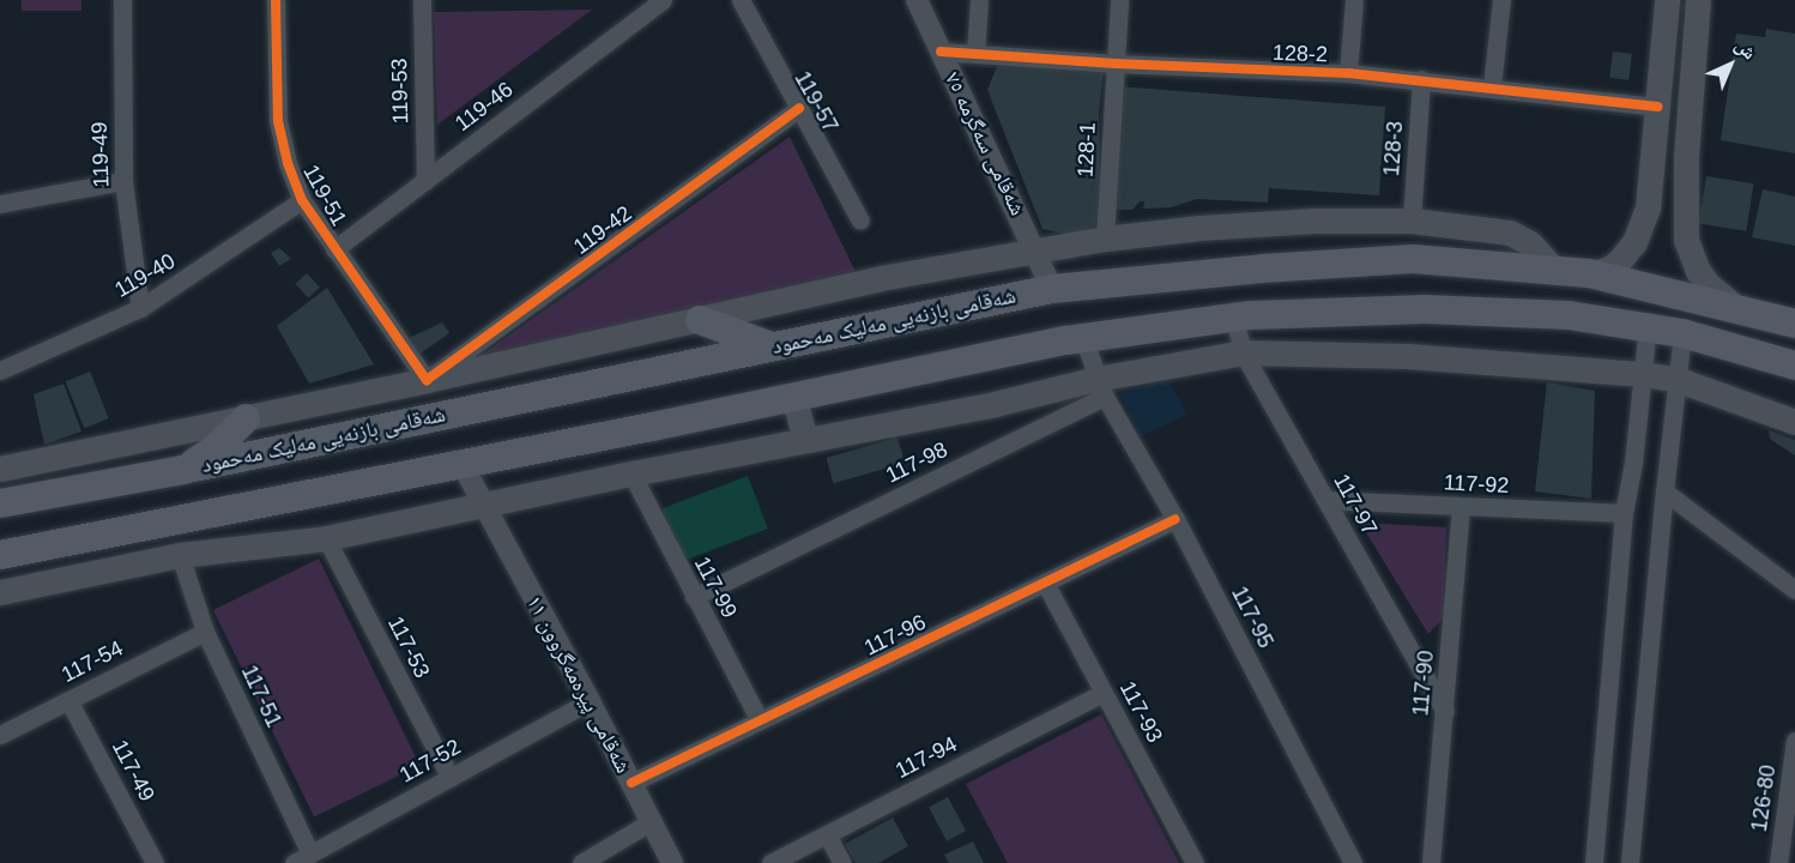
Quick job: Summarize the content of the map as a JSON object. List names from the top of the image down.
{
  "streets": {
    "highway": ["شەقامی بازنەیی مەلیک مەحمود"],
    "street": [
      "128-2",
      "119-53",
      "119-57",
      "119-46",
      "شەقامی سەگرمە ٧٥",
      "128-3",
      "128-1",
      "119-49",
      "119-51",
      "119-42",
      "119-40",
      "117-98",
      "117-92",
      "117-97",
      "117-99",
      "117-95",
      "117-96",
      "117-53",
      "117-54",
      "117-90",
      "شەقامی پیرەمەگروون ١١",
      "117-51",
      "117-93",
      "117-94",
      "117-52",
      "117-49",
      "126-80"
    ]
  },
  "crossings": [
    ["128-2", "شەقامی سەگرمە ٧٥"],
    ["128-2", "128-3"],
    ["128-2", "128-1"],
    ["119-53", "119-46"],
    ["119-57", "119-42"],
    ["119-46", "119-51"],
    ["شەقامی سەگرمە ٧٥", "شەقامی بازنەیی مەلیک مەحمود"],
    ["119-49", "119-40"],
    ["119-51", "119-42"],
    ["119-51", "119-40"],
    ["117-98", "117-99"],
    ["117-98", "117-95"],
    ["117-92", "117-97"],
    ["117-92", "117-90"],
    ["117-97", "117-90"],
    ["117-99", "117-96"],
    ["117-95", "117-96"],
    ["117-96", "شەقامی پیرەمەگروون ١١"],
    ["117-96", "117-93"],
    ["117-53", "117-52"],
    ["117-54", "117-51"],
    ["117-54", "117-49"],
    ["شەقامی پیرەمەگروون ١١", "117-52"],
    ["117-51", "117-52"],
    ["117-93", "117-94"]
  ],
  "north": "top right"
}
